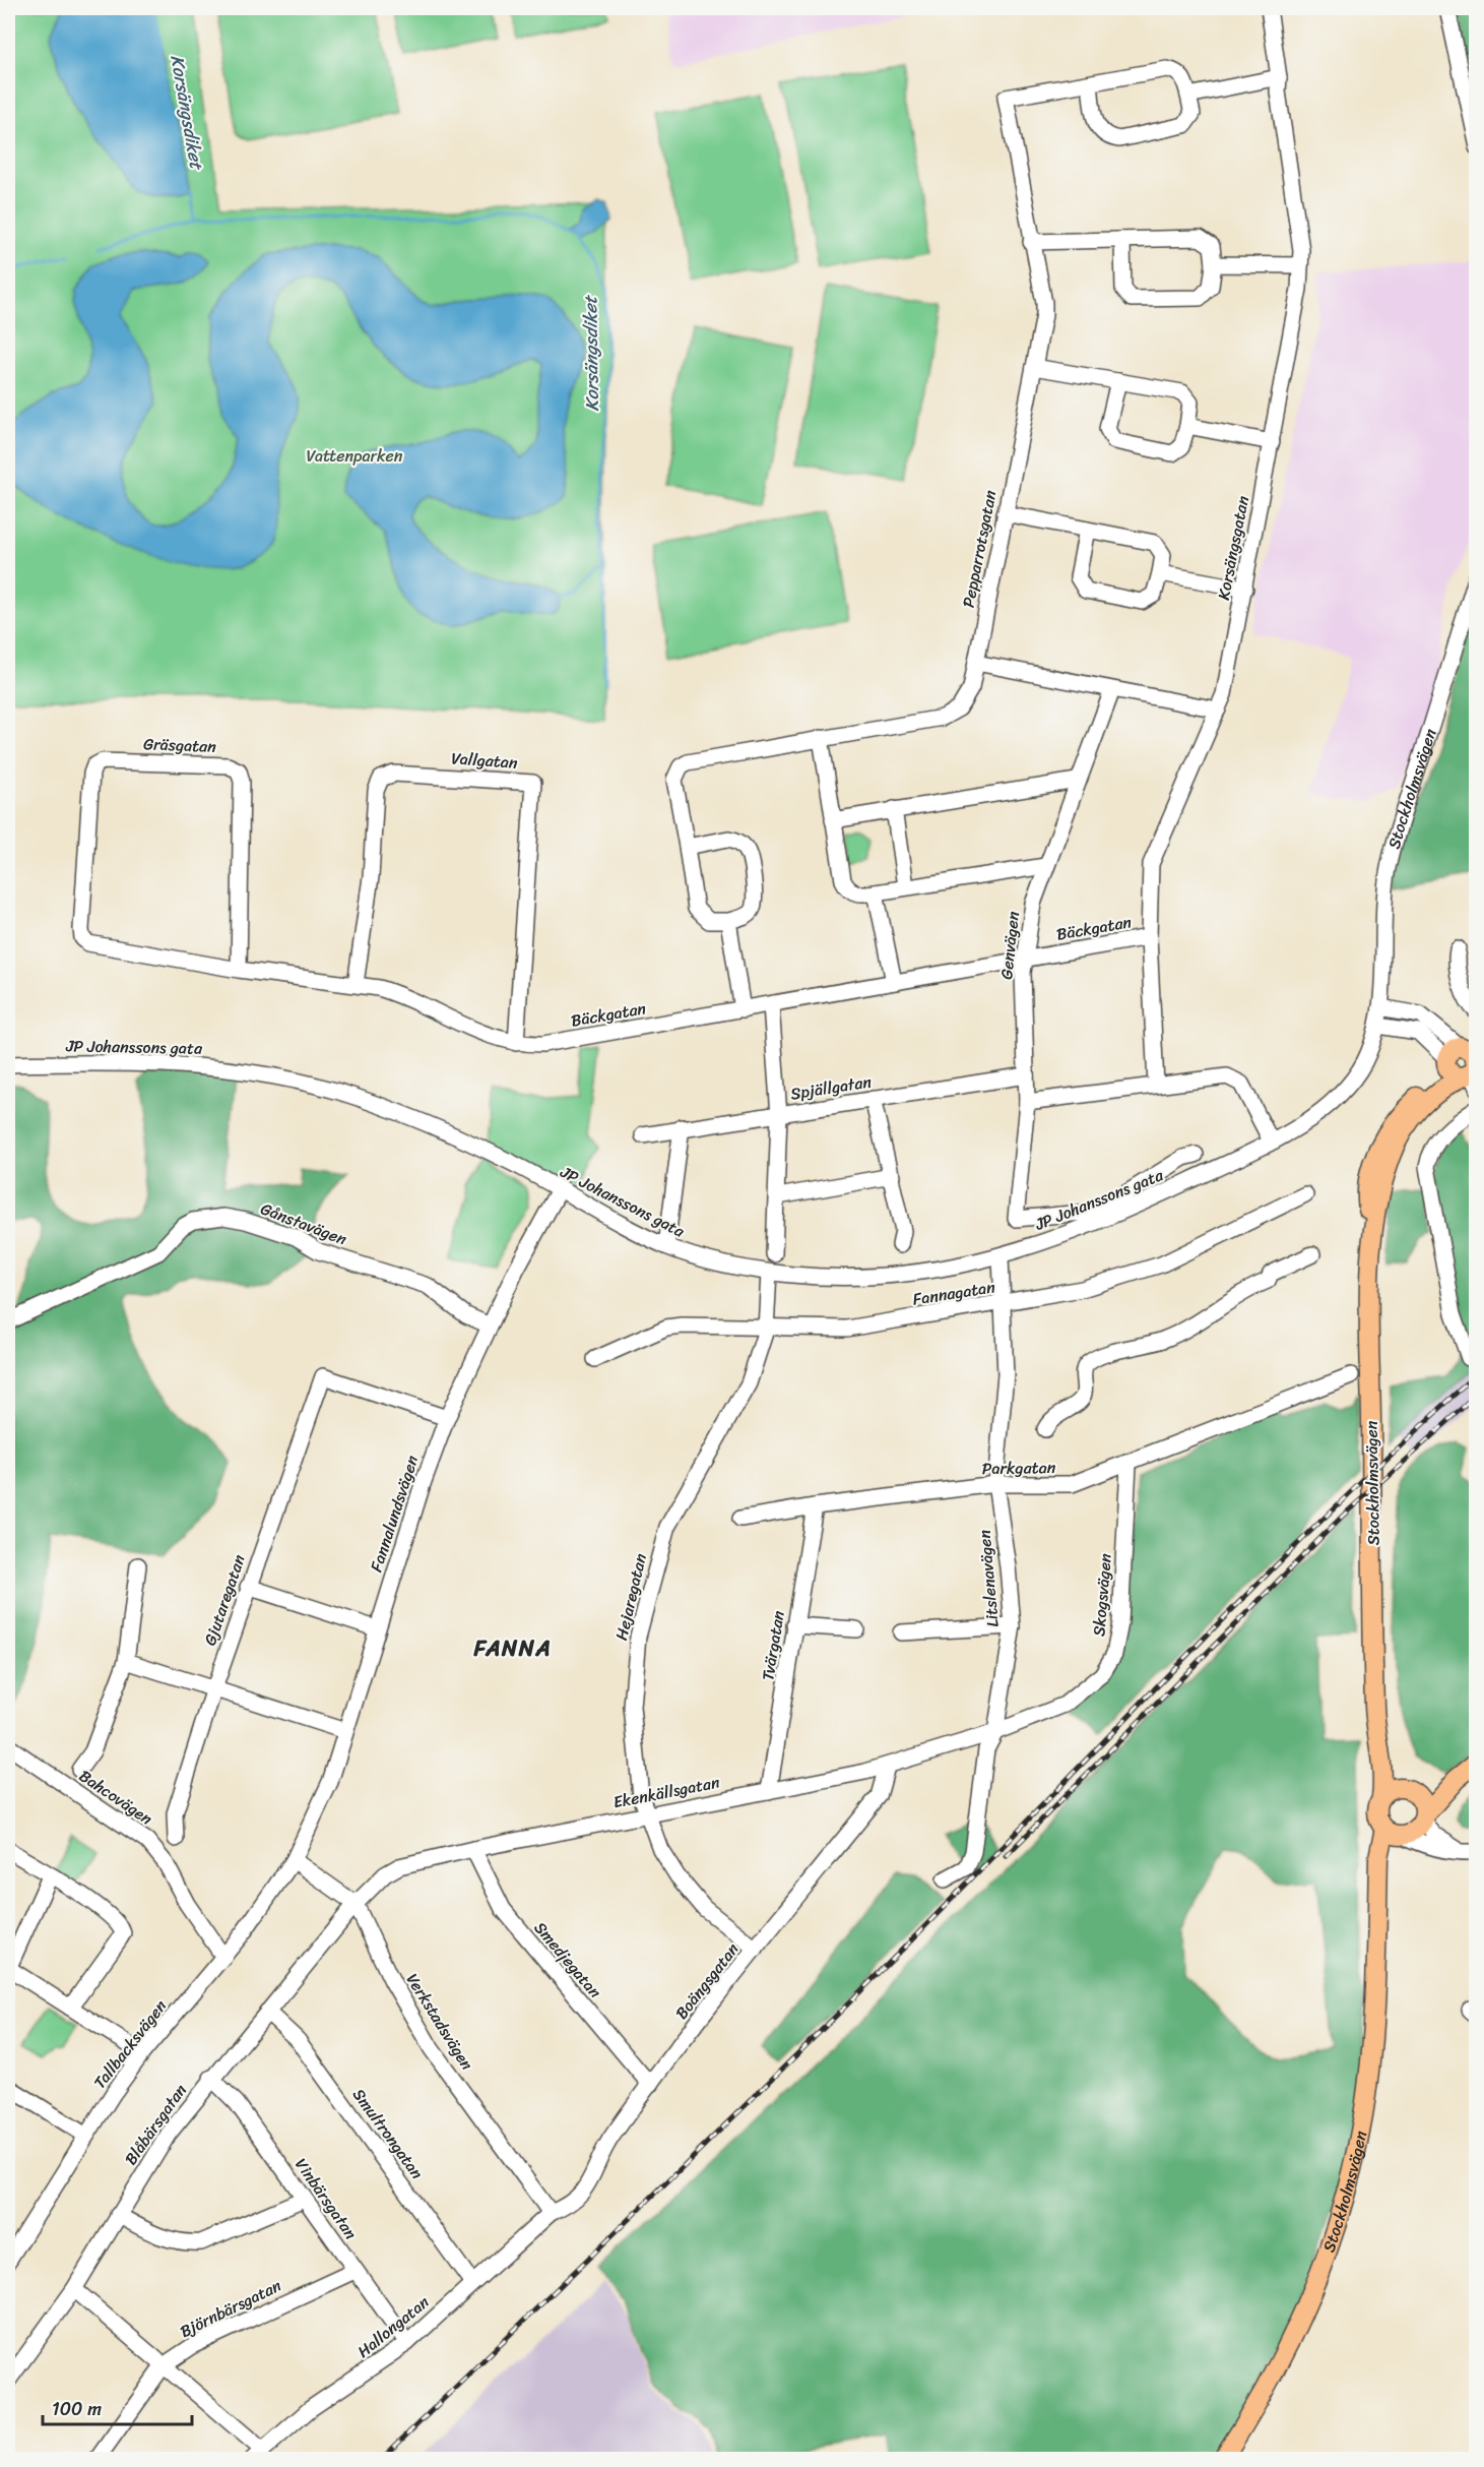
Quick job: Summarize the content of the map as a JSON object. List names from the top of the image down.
{
  "streets": {
    "main road": ["Stockholmsvägen"],
    "street": [
      "Korsängsgatan",
      "Pepparrotsgatan",
      "Gräsgatan",
      "Vallgatan",
      "Bäckgatan",
      "Genvägen",
      "JP Johanssons gata",
      "Spjällgatan",
      "Gånstavägen",
      "Fannagatan",
      "Parkgatan",
      "Fannalundsvägen",
      "Litslenavägen",
      "Skogsvägen",
      "Hejaregatan",
      "Gjutaregatan",
      "Tvärgatan",
      "Ekenkällsgatan",
      "Bahcovägen",
      "Smedjegatan",
      "Boängsgatan",
      "Verkstadsvägen",
      "Tallbacksvägen",
      "Blåbärsgatan",
      "Smultrongatan",
      "Vinbärsgatan",
      "Björnbärsgatan",
      "Hallongatan"
    ]
  },
  "crossings": [
    ["Korsängsgatan", "Bäckgatan"],
    ["Gräsgatan", "Bäckgatan"],
    ["Vallgatan", "Bäckgatan"],
    ["Stockholmsvägen", "JP Johanssons gata"],
    ["Bäckgatan", "Genvägen"],
    ["Genvägen", "Spjällgatan"],
    ["JP Johanssons gata", "Fannalundsvägen"],
    ["JP Johanssons gata", "Litslenavägen"],
    ["JP Johanssons gata", "Hejaregatan"],
    ["Gånstavägen", "Fannalundsvägen"],
    ["Fannagatan", "Litslenavägen"],
    ["Fannagatan", "Hejaregatan"],
    ["Parkgatan", "Litslenavägen"],
    ["Parkgatan", "Skogsvägen"],
    ["Parkgatan", "Tvärgatan"],
    ["Fannalundsvägen", "Gjutaregatan"],
    ["Fannalundsvägen", "Verkstadsvägen"],
    ["Fannalundsvägen", "Tallbacksvägen"],
    ["Litslenavägen", "Skogsvägen"],
    ["Litslenavägen", "Ekenkällsgatan"],
    ["Skogsvägen", "Ekenkällsgatan"],
    ["Hejaregatan", "Ekenkällsgatan"],
    ["Hejaregatan", "Boängsgatan"],
    ["Tvärgatan", "Ekenkällsgatan"],
    ["Ekenkällsgatan", "Smedjegatan"],
    ["Ekenkällsgatan", "Boängsgatan"],
    ["Ekenkällsgatan", "Verkstadsvägen"],
    ["Ekenkällsgatan", "Blåbärsgatan"],
    ["Bahcovägen", "Tallbacksvägen"],
    ["Smedjegatan", "Boängsgatan"],
    ["Boängsgatan", "Verkstadsvägen"],
    ["Boängsgatan", "Hallongatan"],
    ["Verkstadsvägen", "Tallbacksvägen"],
    ["Verkstadsvägen", "Blåbärsgatan"],
    ["Verkstadsvägen", "Hallongatan"],
    ["Blåbärsgatan", "Smultrongatan"],
    ["Blåbärsgatan", "Vinbärsgatan"],
    ["Smultrongatan", "Hallongatan"],
    ["Vinbärsgatan", "Björnbärsgatan"],
    ["Vinbärsgatan", "Hallongatan"]
  ],
  "districts": ["FANNA"],
  "water": ["Korsängsdiket"],
  "parks": ["Vattenparken"],
  "scale_bar": "100 m"
}
